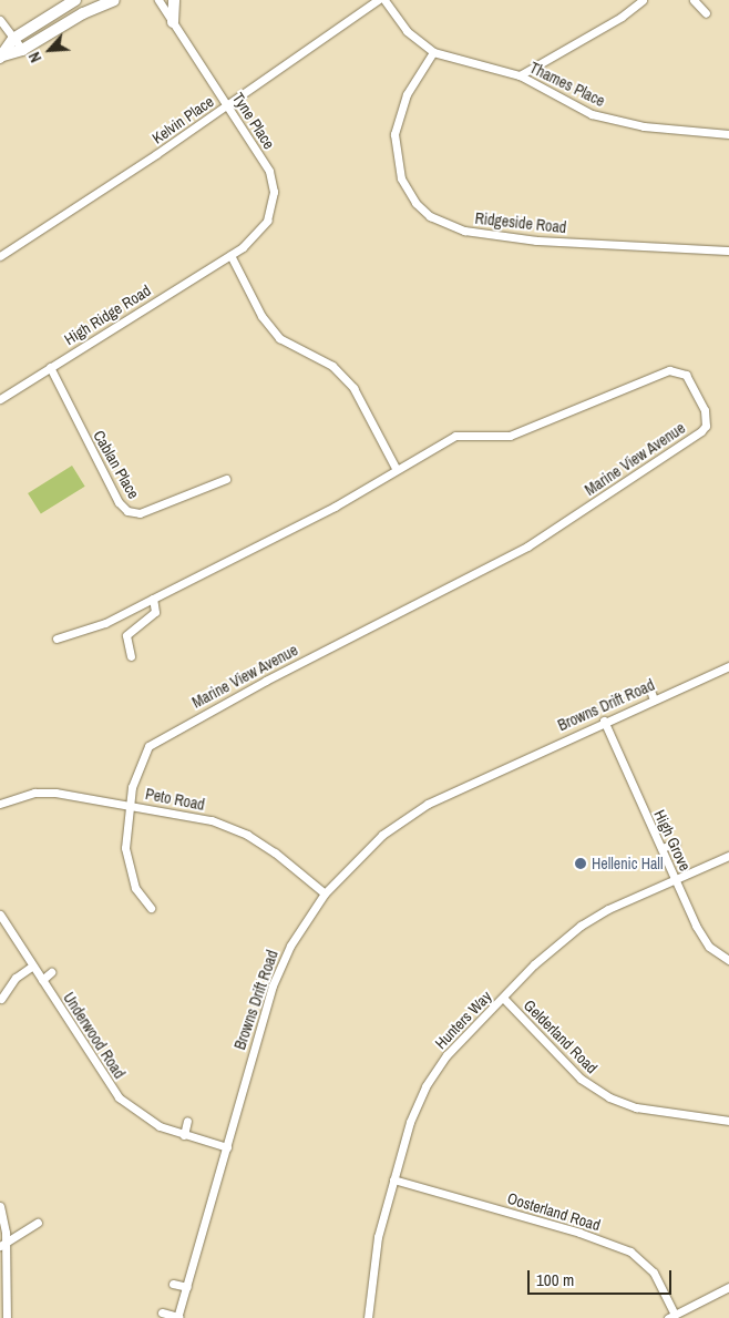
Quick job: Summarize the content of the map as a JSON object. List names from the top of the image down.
{
  "streets": {
    "street": [
      "Thames Place",
      "Kelvin Place",
      "Tyne Place",
      "Ridgeside Road",
      "High Ridge Road",
      "Marine View Avenue",
      "Cablan Place",
      "Browns Drift Road",
      "Peto Road",
      "High Grove",
      "Hunters Way",
      "Underwood Road",
      "Gelderland Road",
      "Oosterland Road"
    ]
  },
  "crossings": [
    ["Thames Place", "Ridgeside Road"],
    ["Kelvin Place", "Tyne Place"],
    ["Tyne Place", "High Ridge Road"],
    ["High Ridge Road", "Cablan Place"],
    ["Marine View Avenue", "Peto Road"],
    ["Browns Drift Road", "Peto Road"],
    ["Browns Drift Road", "High Grove"],
    ["Browns Drift Road", "Underwood Road"],
    ["High Grove", "Hunters Way"],
    ["Hunters Way", "Gelderland Road"],
    ["Hunters Way", "Oosterland Road"]
  ],
  "places": ["Hellenic Hall"],
  "scale_bar": "100 m",
  "north": "bottom left"
}
